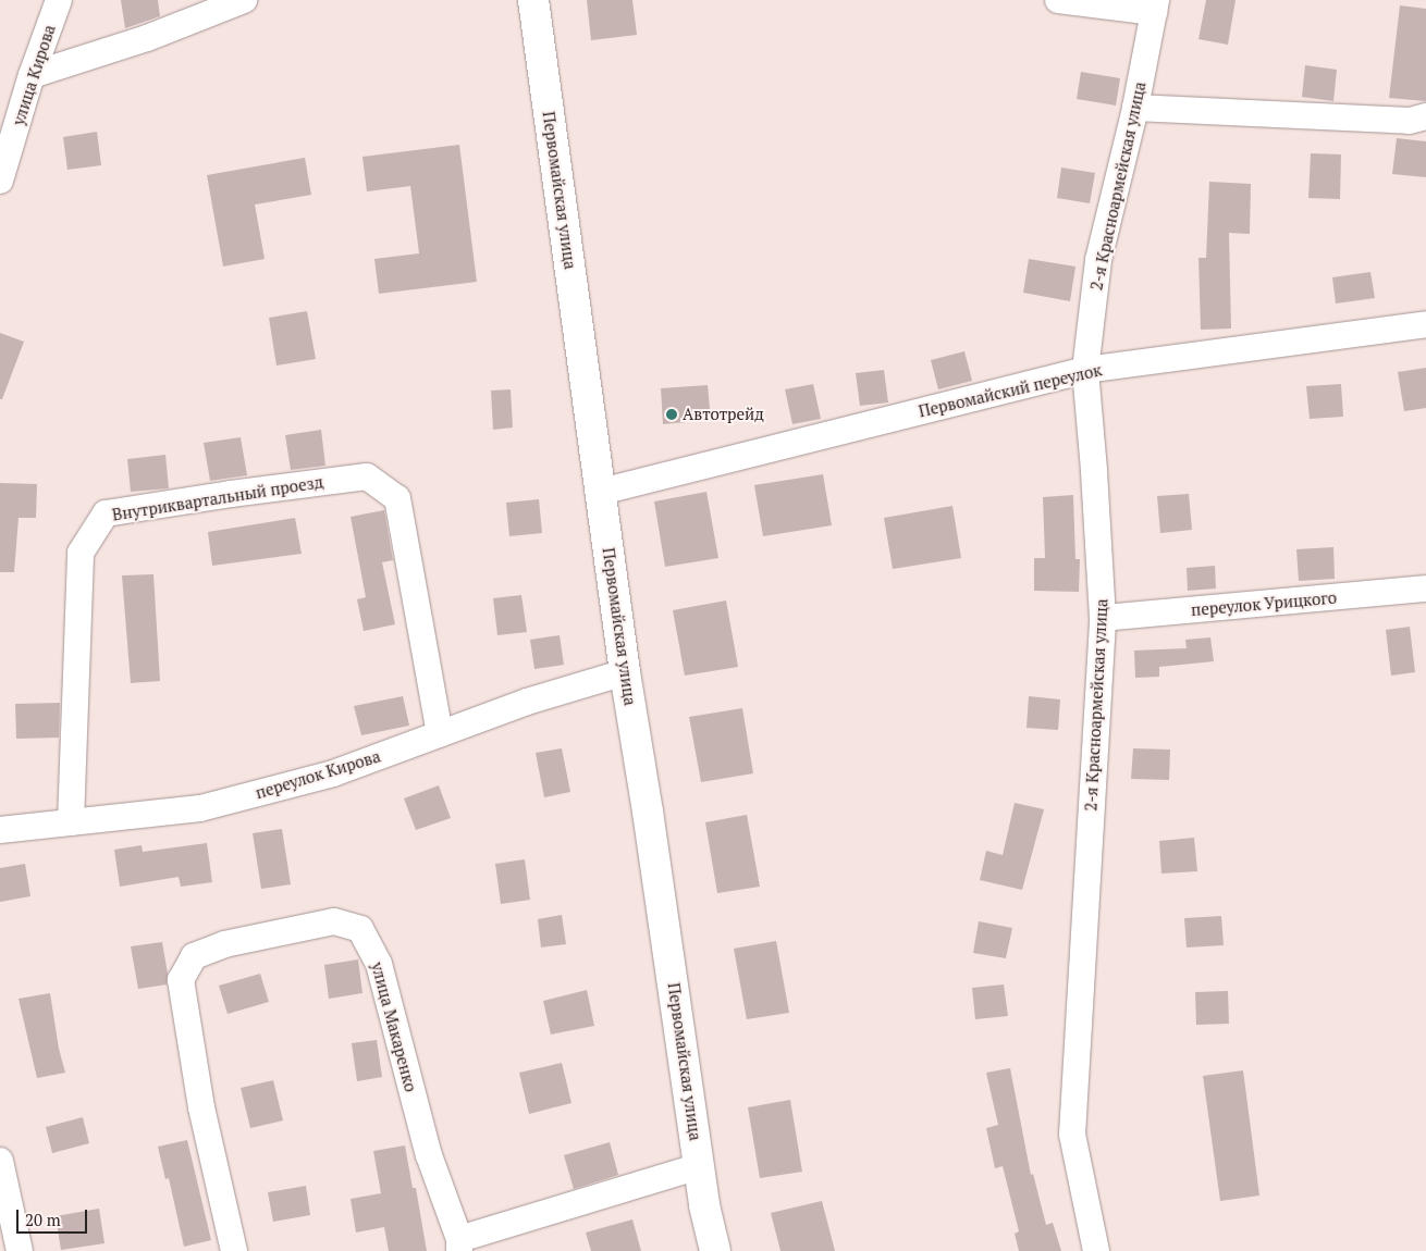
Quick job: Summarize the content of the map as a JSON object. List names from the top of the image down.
{
  "streets": {
    "main road": ["Первомайская улица"],
    "street": [
      "улица Кирова",
      "2-я Красноармейская улица",
      "Первомайский переулок",
      "Внутриквартальный проезд",
      "переулок Урицкого",
      "переулок Кирова",
      "улица Макаренко"
    ]
  },
  "crossings": [
    ["2-я Красноармейская улица", "Первомайский переулок"],
    ["2-я Красноармейская улица", "переулок Урицкого"],
    ["Первомайская улица", "Первомайский переулок"],
    ["Первомайская улица", "переулок Кирова"],
    ["Первомайская улица", "улица Макаренко"],
    ["Внутриквартальный проезд", "переулок Кирова"]
  ],
  "places": ["Автотрейд"],
  "scale_bar": "20 m"
}
